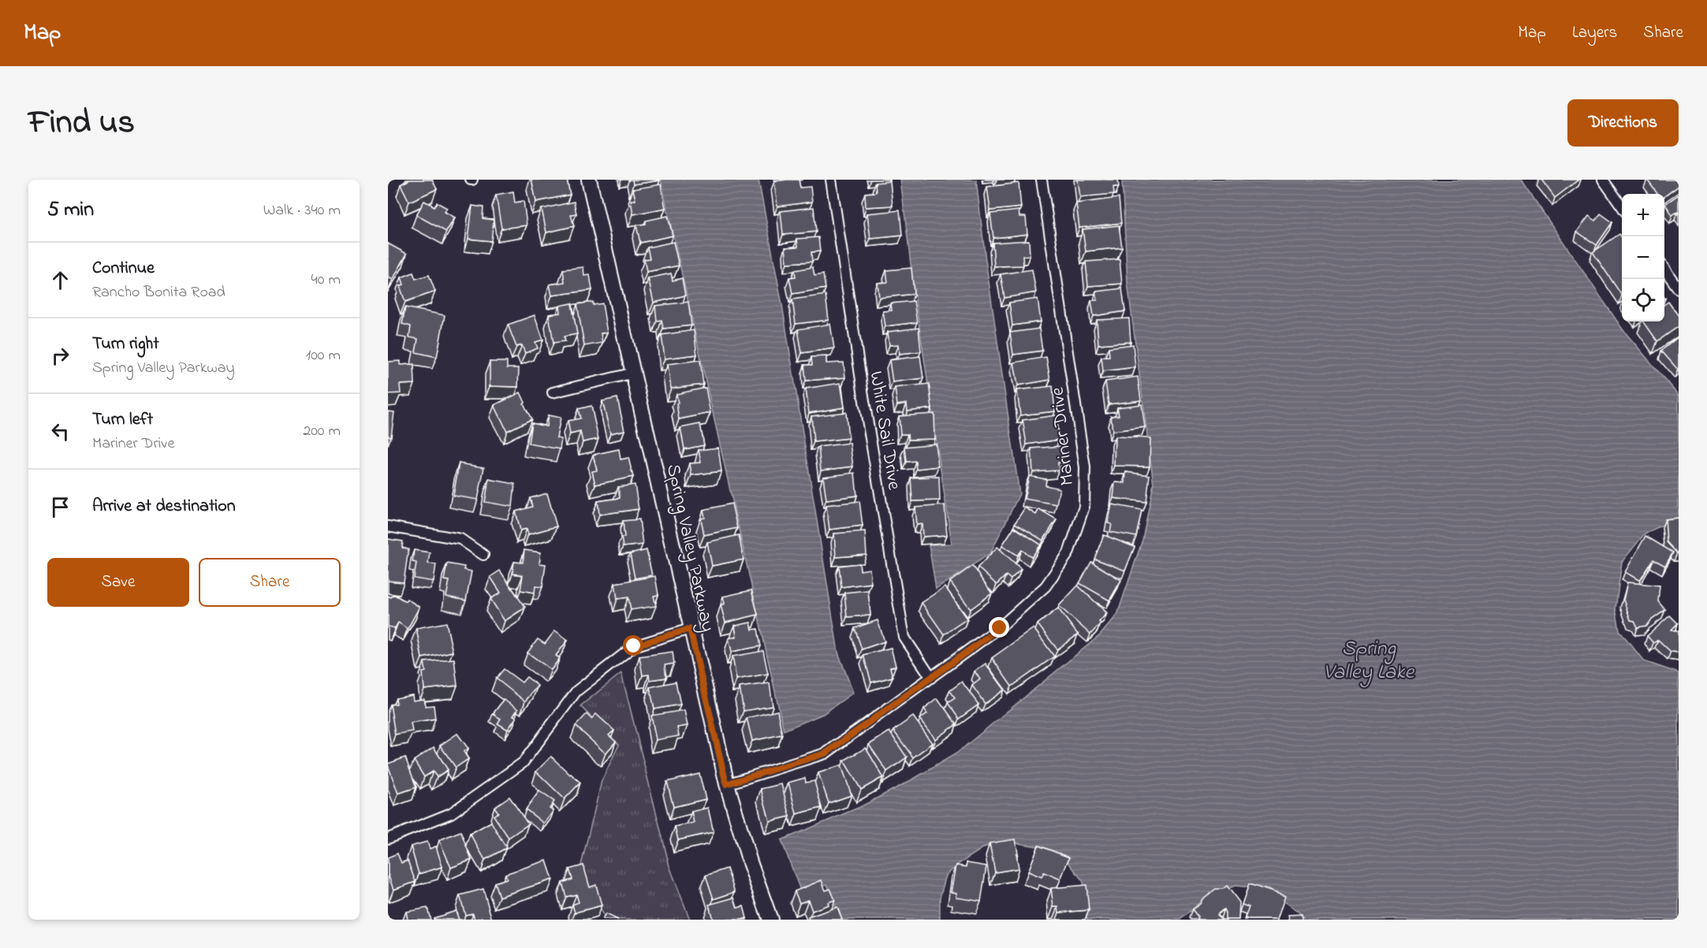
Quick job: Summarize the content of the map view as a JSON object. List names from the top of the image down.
{
  "streets": {
    "street": ["White Sail Drive", "Mariner Drive", "Spring Valley Parkway"]
  },
  "crossings": [
    ["White Sail Drive", "Mariner Drive"],
    ["Mariner Drive", "Spring Valley Parkway"]
  ],
  "water": ["Spring Valley Lake"],
  "page": {
    "header": "Map",
    "nav": ["Map", "Layers", "Share"],
    "title": "Find us",
    "buttons": [
      "Directions",
      ["Save", "Share"]
    ],
    "heading": ["5 min", "Walk · 340 m"],
    "map_buttons": ["+", "−"],
    "list": [
      ["Continue", "Rancho Bonita Road", "40 m"],
      ["Turn right", "Spring Valley Parkway", "100 m"],
      ["Turn left", "Mariner Drive", "200 m"],
      "Arrive at destination"
    ]
  }
}
